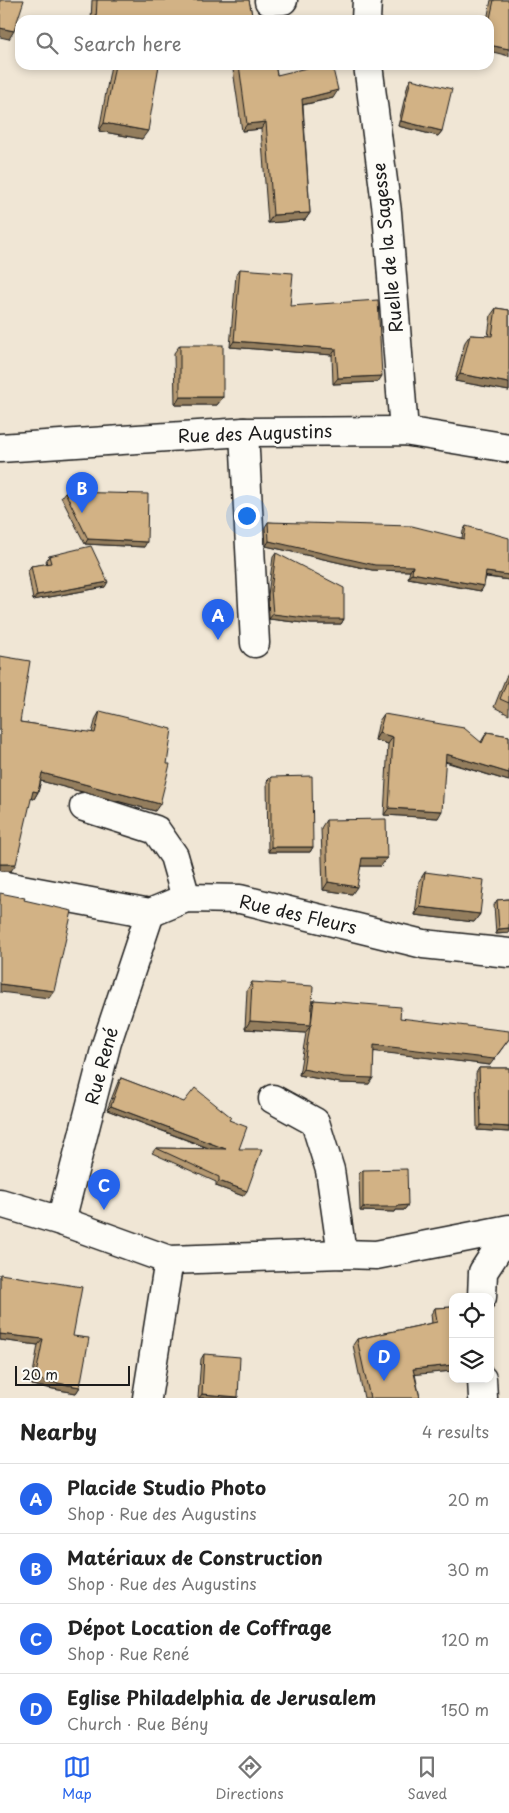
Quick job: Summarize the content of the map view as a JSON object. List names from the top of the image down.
{
  "streets": {
    "street": [
      "Ruelle de la Sagesse",
      "Rue des Augustins",
      "Rue des Fleurs",
      "Rue René"
    ]
  },
  "crossings": [
    ["Ruelle de la Sagesse", "Rue des Augustins"],
    ["Rue des Fleurs", "Rue René"]
  ],
  "scale_bar": "20 m",
  "page": {
    "search": "Search here",
    "pins": [
      "B",
      "A",
      "C",
      "D"
    ],
    "scale": "20 m",
    "heading": ["Nearby", "4 results"],
    "list": [
      {
        "mark": "A",
        "name": "Placide Studio Photo",
        "note": "Shop · Rue des Augustins",
        "value": "20 m"
      },
      {
        "mark": "B",
        "name": "Matériaux de Construction",
        "note": "Shop · Rue des Augustins",
        "value": "30 m"
      },
      {
        "mark": "C",
        "name": "Dépot Location de Coffrage",
        "note": "Shop · Rue René",
        "value": "120 m"
      },
      {
        "mark": "D",
        "name": "Eglise Philadelphia de Jerusalem",
        "note": "Church · Rue Bény",
        "value": "150 m"
      }
    ],
    "nav": ["Map", "Directions", "Saved"]
  }
}
